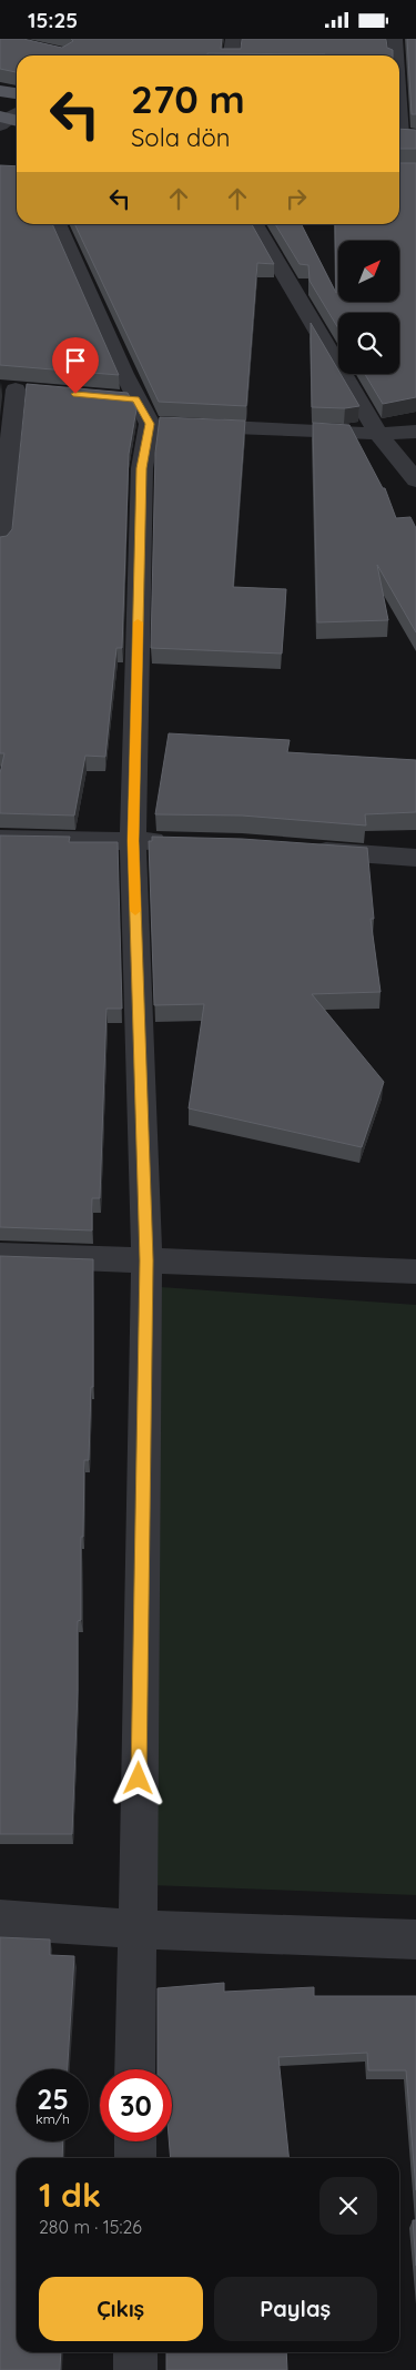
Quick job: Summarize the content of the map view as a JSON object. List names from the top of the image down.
{
  "north": "top right",
  "page": {
    "status": "15:25",
    "turn": ["270 m", "Sola dön"],
    "speed": "25 km/h",
    "limit": "30",
    "heading": ["1 dk", "280 m · 15:26"],
    "buttons": ["Çıkış", "Paylaş"]
  }
}
